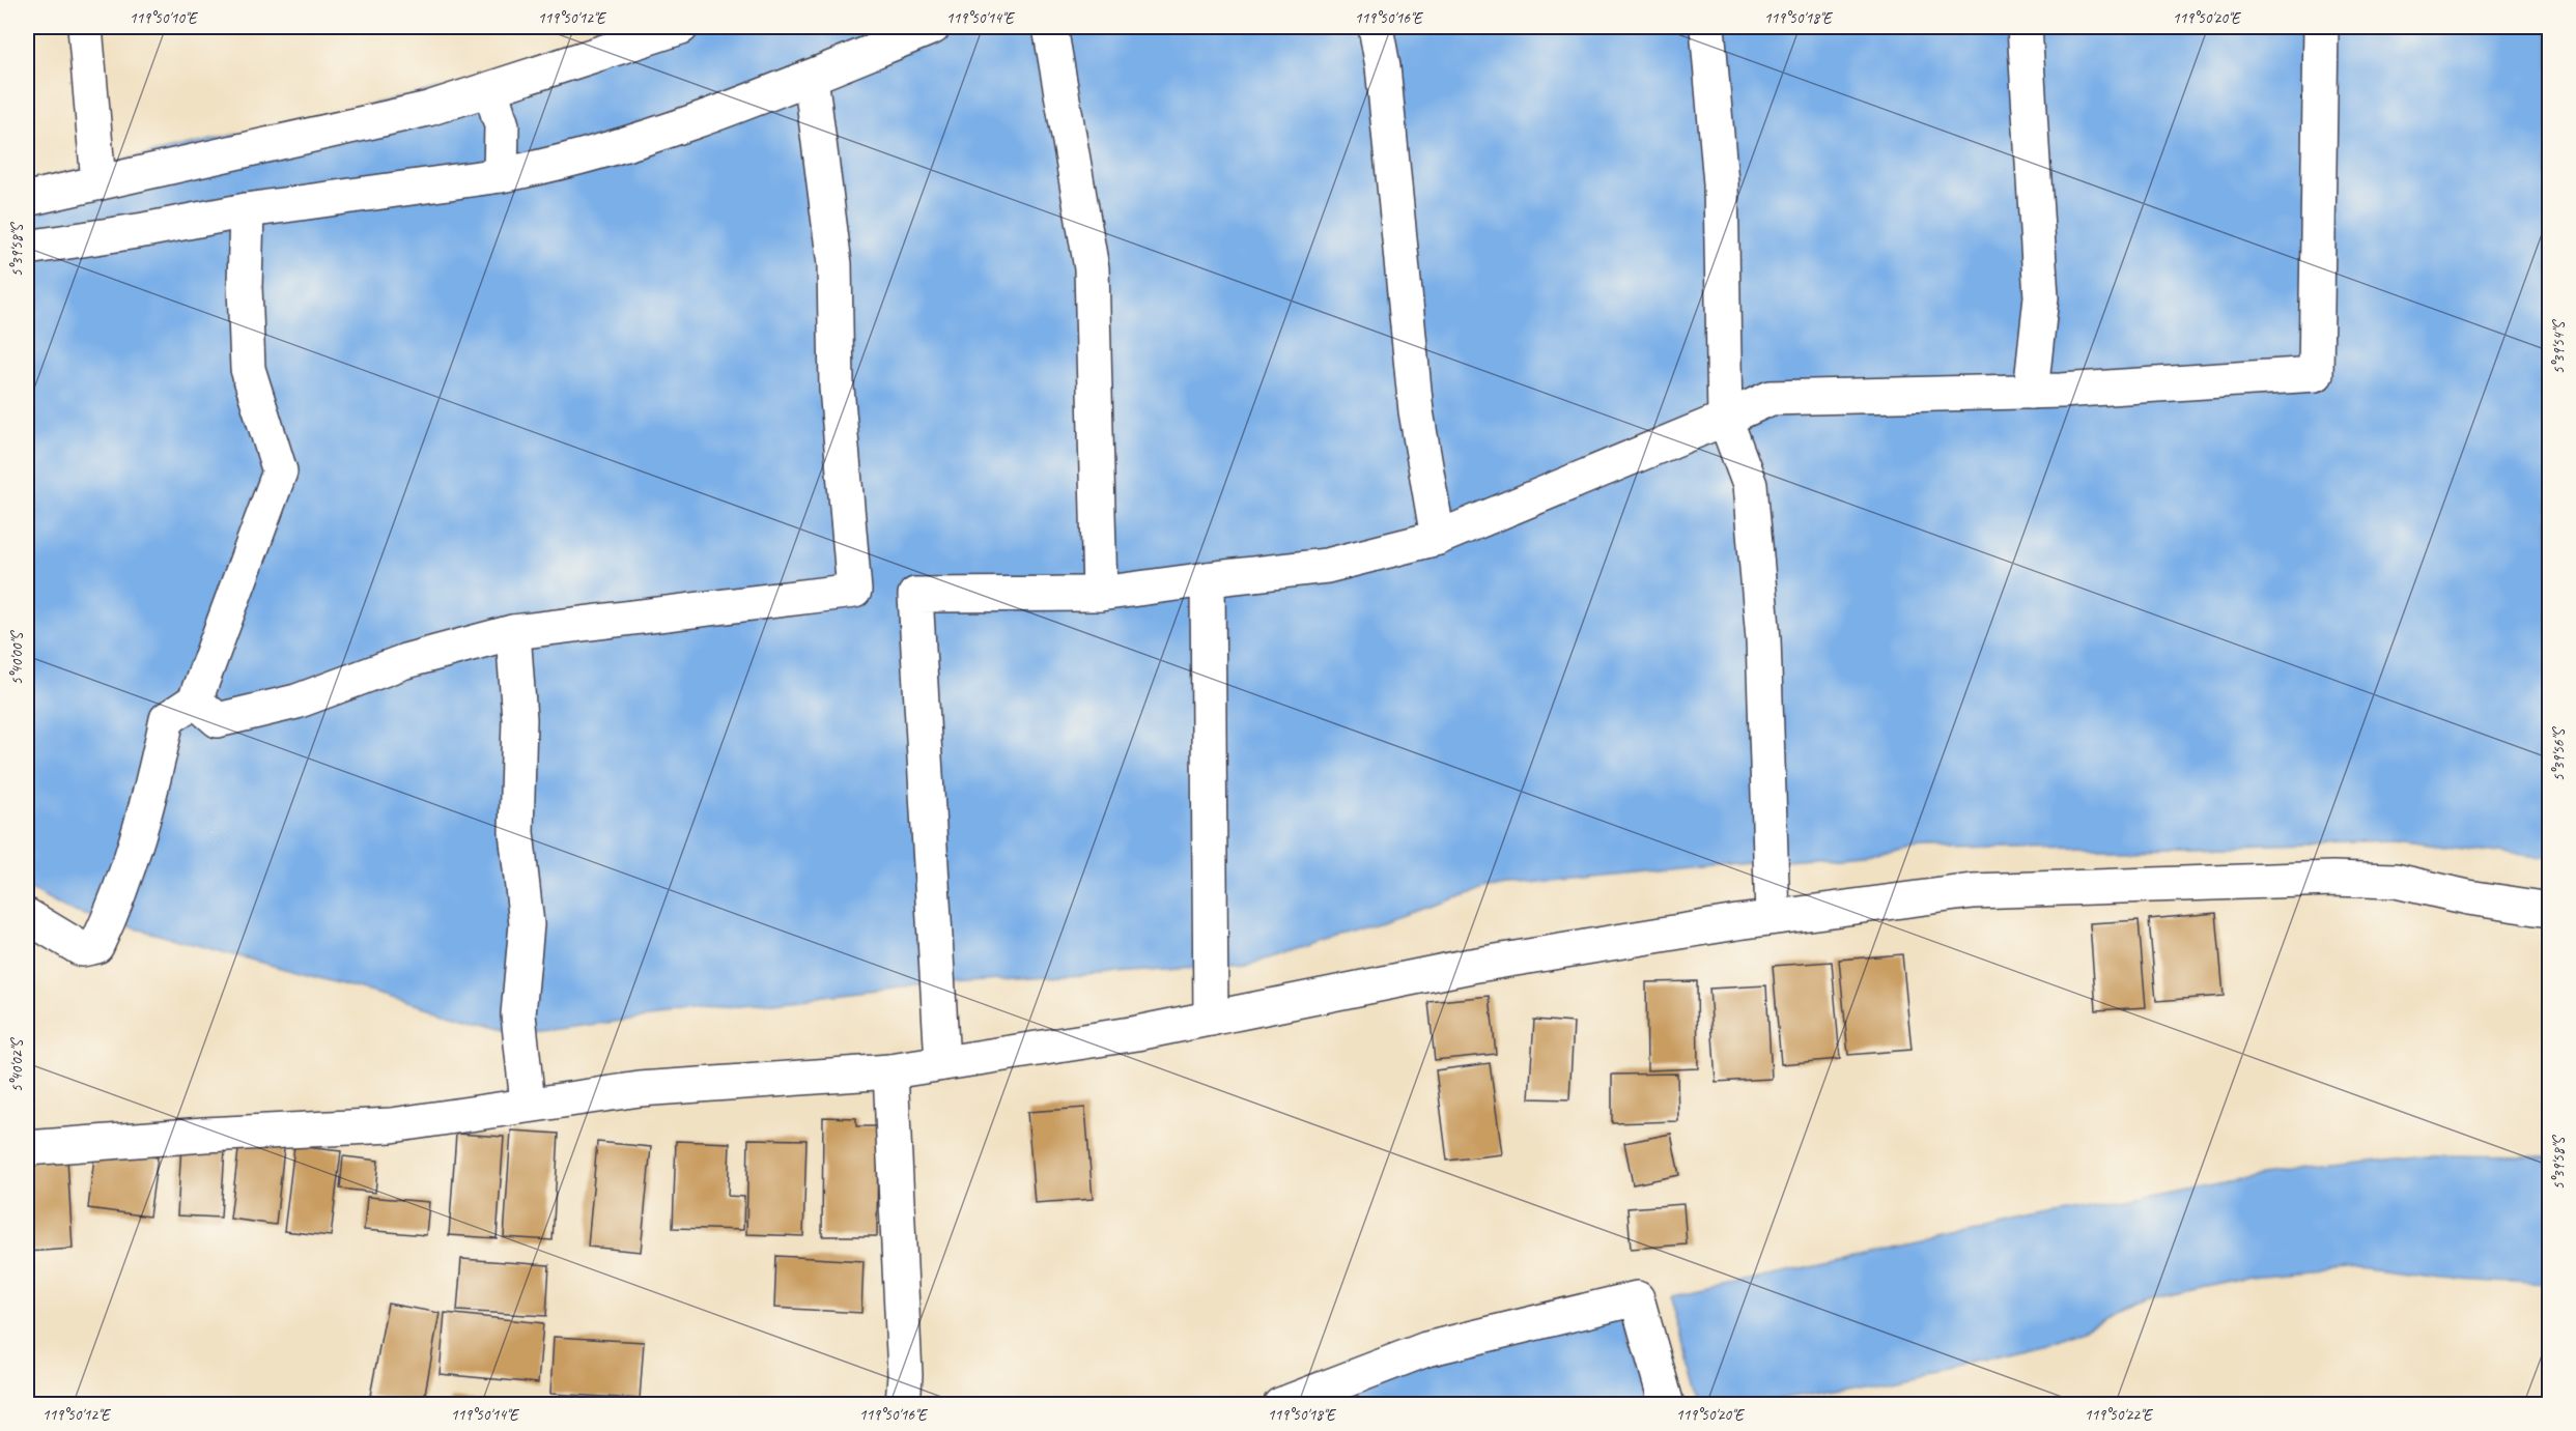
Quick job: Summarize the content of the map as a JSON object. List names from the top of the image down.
{
  "coordinates": [
    "119°50'10\"E",
    "119°50'12\"E",
    "119°50'14\"E",
    "119°50'16\"E",
    "119°50'18\"E",
    "119°50'20\"E",
    "5°39'58\"S",
    "5°39'54\"S",
    "5°40'00\"S",
    "5°39'56\"S",
    "5°40'02\"S",
    "119°50'22\"E"
  ]
}
